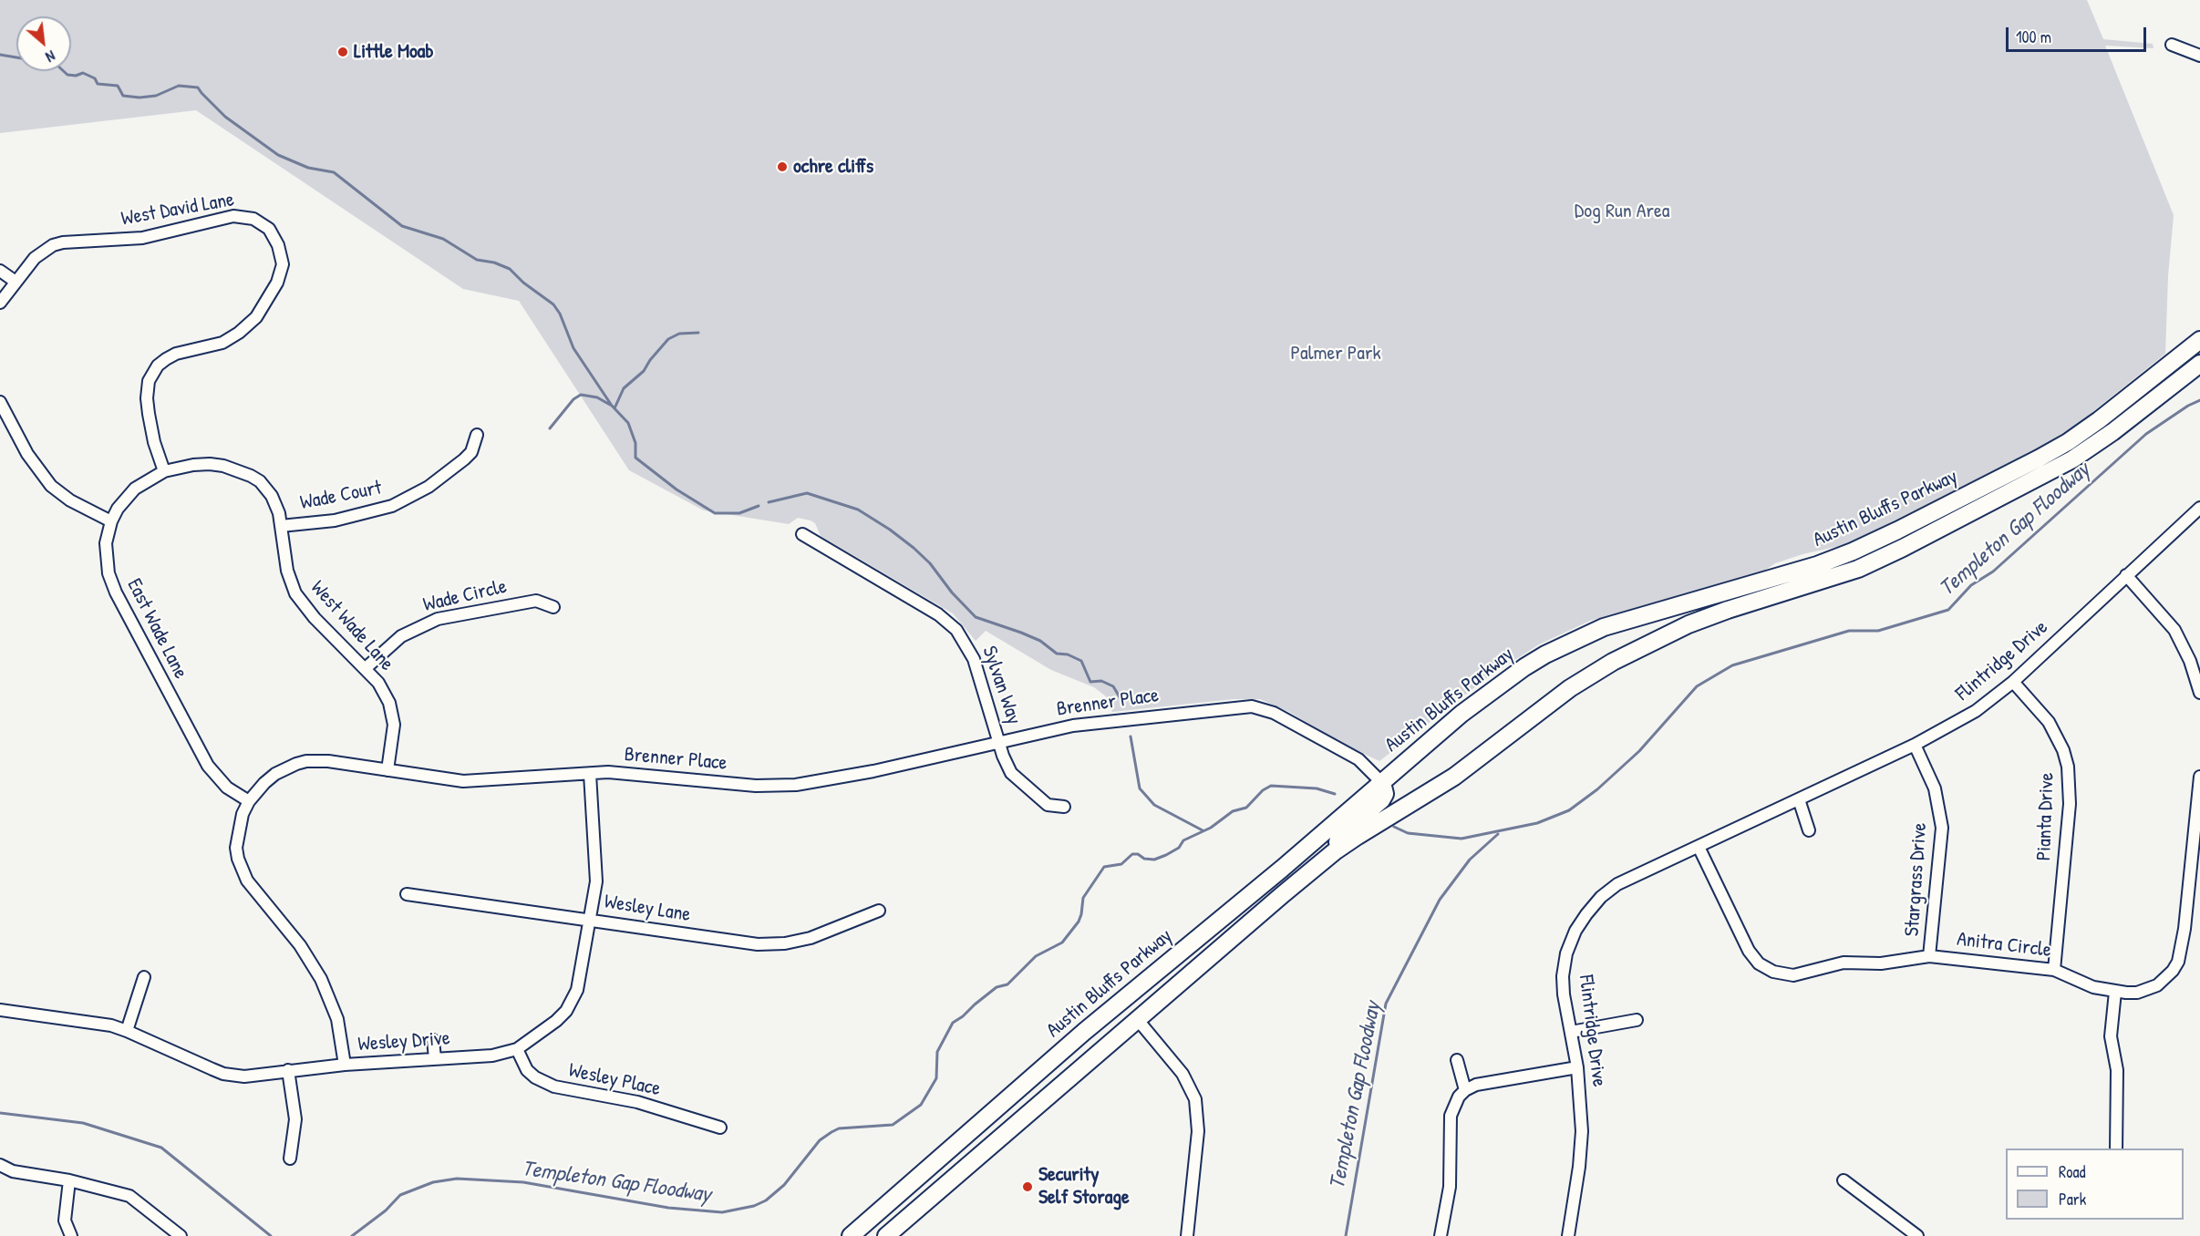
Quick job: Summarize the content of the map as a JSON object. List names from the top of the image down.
{
  "streets": {
    "main road": ["Austin Bluffs Parkway"],
    "street": [
      "West David Lane",
      "Wade Court",
      "Wade Circle",
      "West Wade Lane",
      "East Wade Lane",
      "Flintridge Drive",
      "Sylvan Way",
      "Brenner Place",
      "Pianta Drive",
      "Stargrass Drive",
      "Wesley Lane",
      "Anitra Circle",
      "Wesley Drive",
      "Wesley Place"
    ]
  },
  "crossings": [
    ["West David Lane", "West Wade Lane"],
    ["West David Lane", "East Wade Lane"],
    ["Wade Court", "West Wade Lane"],
    ["Austin Bluffs Parkway", "Brenner Place"],
    ["Wade Circle", "West Wade Lane"],
    ["West Wade Lane", "East Wade Lane"],
    ["West Wade Lane", "Brenner Place"],
    ["East Wade Lane", "Brenner Place"],
    ["Flintridge Drive", "Pianta Drive"],
    ["Flintridge Drive", "Stargrass Drive"],
    ["Flintridge Drive", "Anitra Circle"],
    ["Sylvan Way", "Brenner Place"],
    ["Brenner Place", "Wesley Drive"],
    ["Pianta Drive", "Anitra Circle"],
    ["Stargrass Drive", "Anitra Circle"],
    ["Wesley Lane", "Wesley Drive"],
    ["Wesley Drive", "Wesley Place"]
  ],
  "water": ["Templeton Gap Floodway"],
  "parks": ["Dog Run Area", "Palmer Park"],
  "places": ["Little Moab", "ochre cliffs", "Security Self Storage"],
  "legend": ["Road", "Park"],
  "scale_bar": "100 m",
  "north": "bottom right"
}
